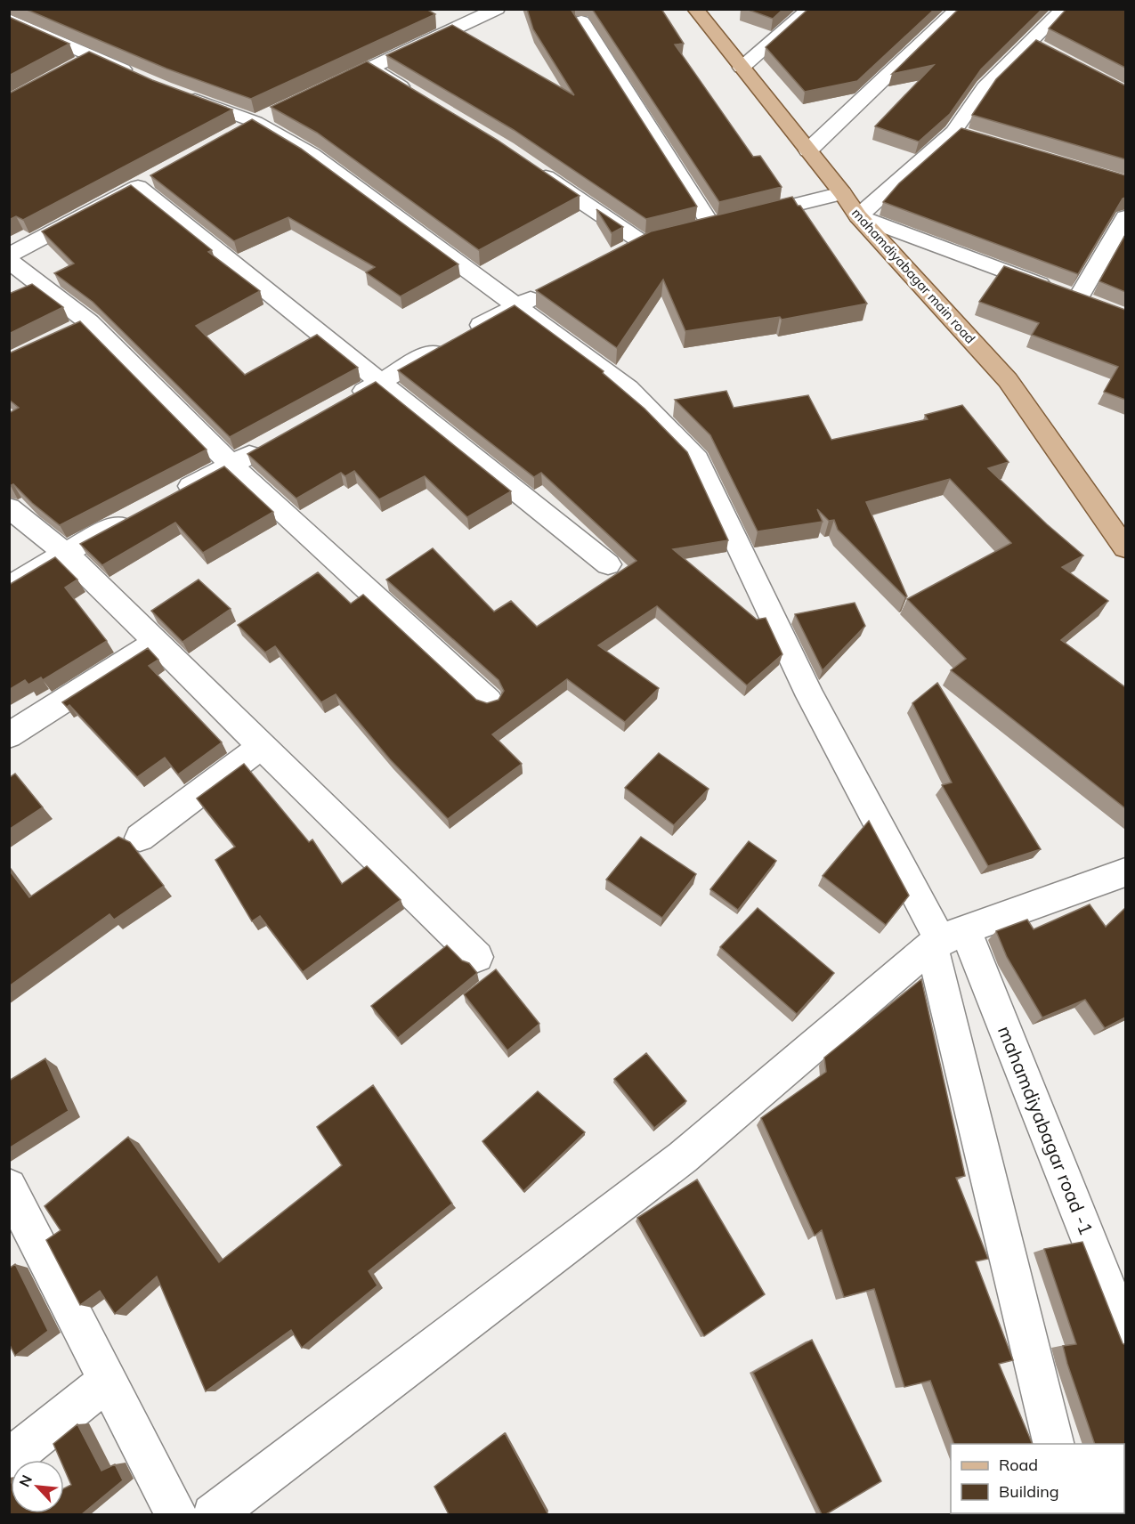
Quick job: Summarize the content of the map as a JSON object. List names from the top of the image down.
{
  "streets": {
    "main road": ["mahamdiyabagar main road"],
    "street": ["mahamdiyabagar road -1"]
  },
  "legend": ["Road", "Building"],
  "north": "top left"
}
